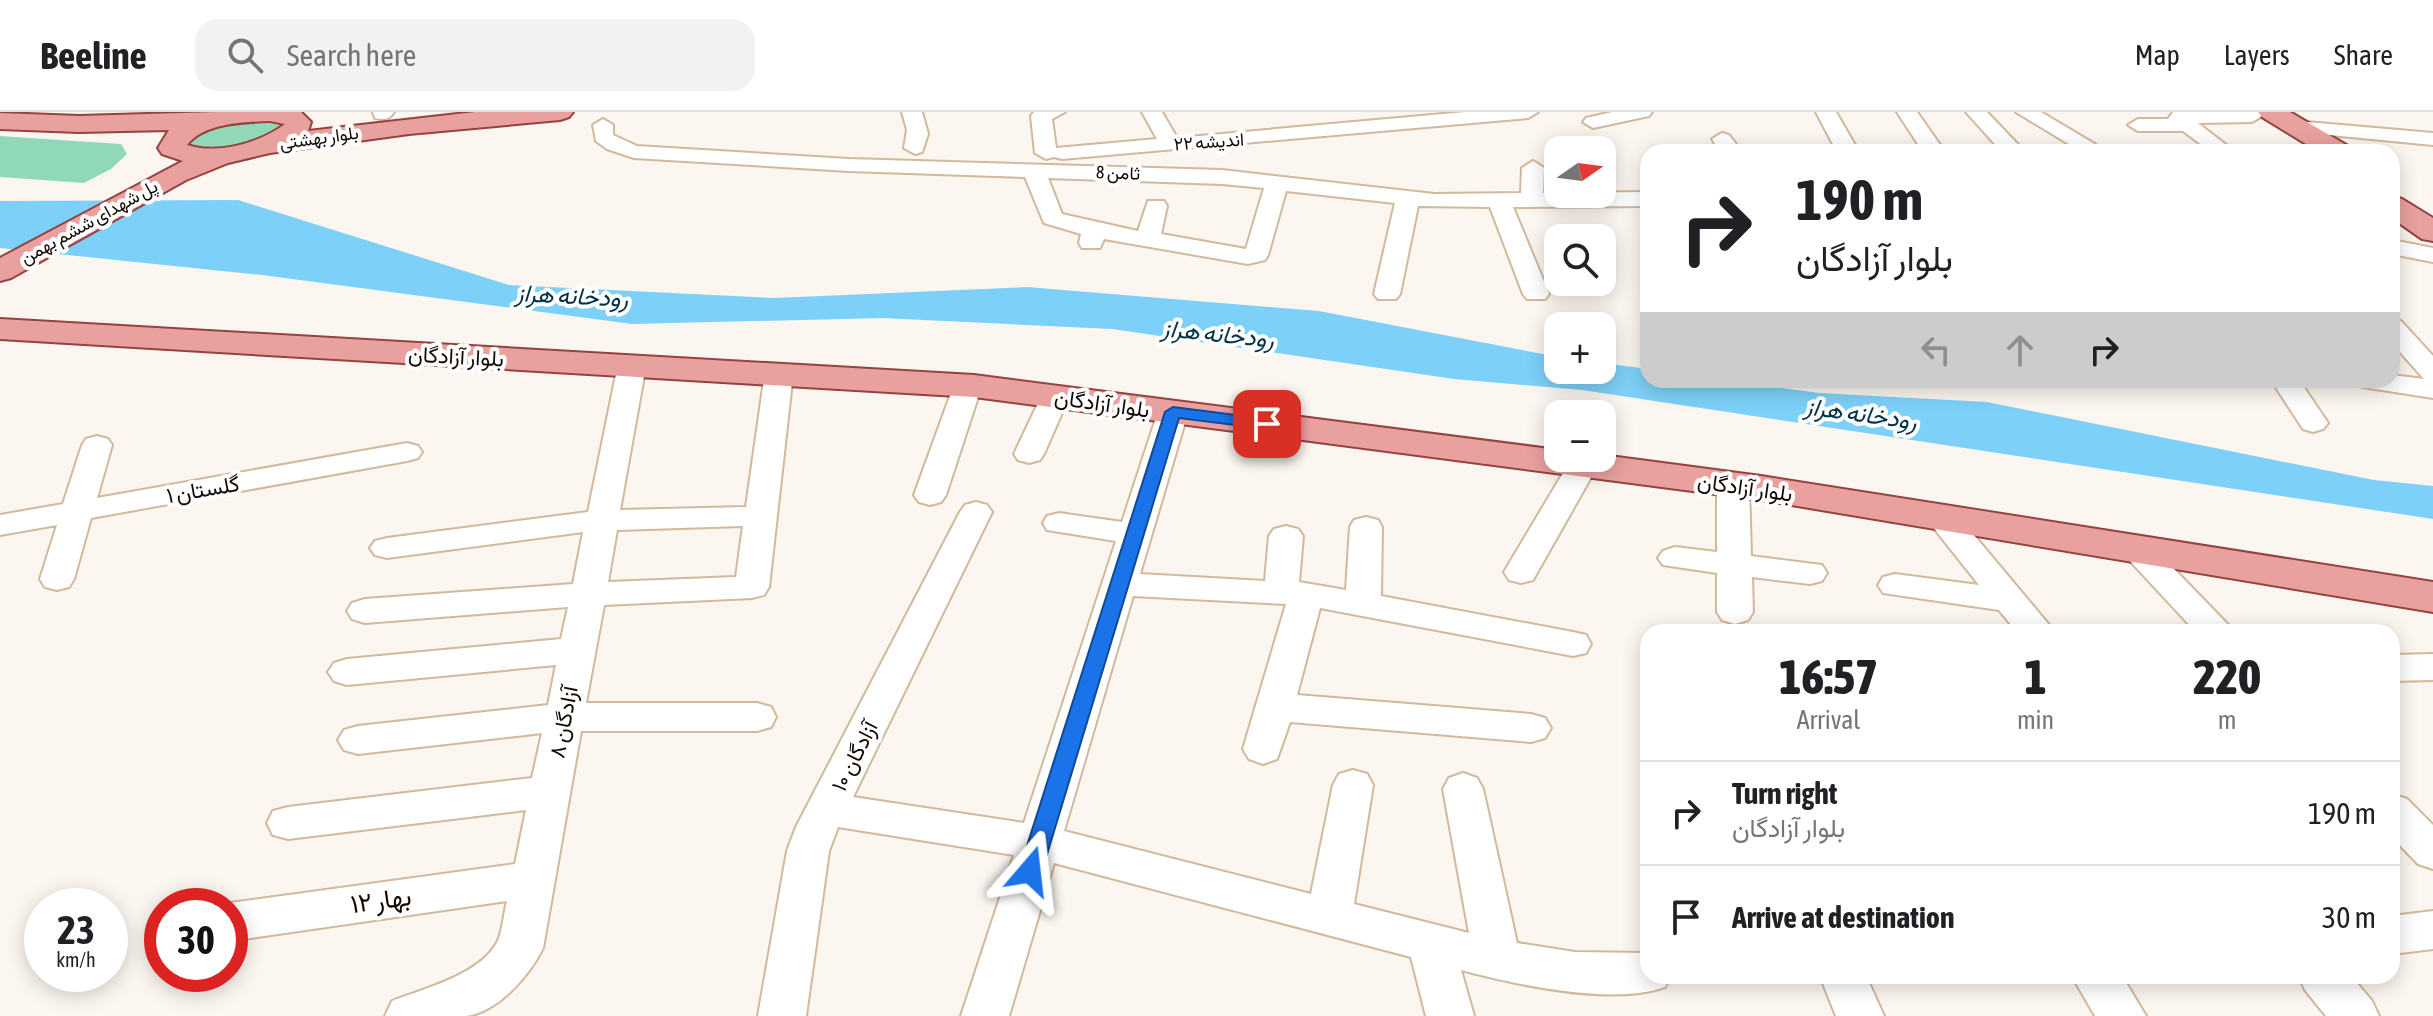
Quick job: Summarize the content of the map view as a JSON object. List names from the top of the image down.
{
  "streets": {
    "main road": ["بلوار بهشتی", "پل شهدای ششم بهمن", "بلوار آزادگان"],
    "street": [
      "اندیشه ۲۲",
      "ثامن 8",
      "گلستان ۱",
      "آزادگان ۸",
      "آزادگان ۱۰",
      "بهار ۱۲"
    ]
  },
  "crossings": [
    ["بلوار بهشتی", "ثامن 8"],
    ["بلوار بهشتی", "پل شهدای ششم بهمن"],
    ["اندیشه ۲۲", "ثامن 8"],
    ["بلوار آزادگان", "آزادگان ۸"],
    ["آزادگان ۸", "بهار ۱۲"]
  ],
  "water": ["رودخانه هراز"],
  "north": "right",
  "page": {
    "header": "Beeline",
    "search": "Search here",
    "nav": ["Map", "Layers", "Share"],
    "map_buttons": ["+", "−"],
    "turn": ["190 m", "بلوار آزادگان"],
    "eta": [
      "16:57",
      "Arrival",
      "1",
      "min",
      "220",
      "m"
    ],
    "list": [
      {
        "name": "Turn right",
        "note": "بلوار آزادگان",
        "value": "190 m"
      },
      {
        "name": "Arrive at destination",
        "value": "30 m"
      }
    ],
    "speed": "23 km/h",
    "limit": "30"
  }
}
